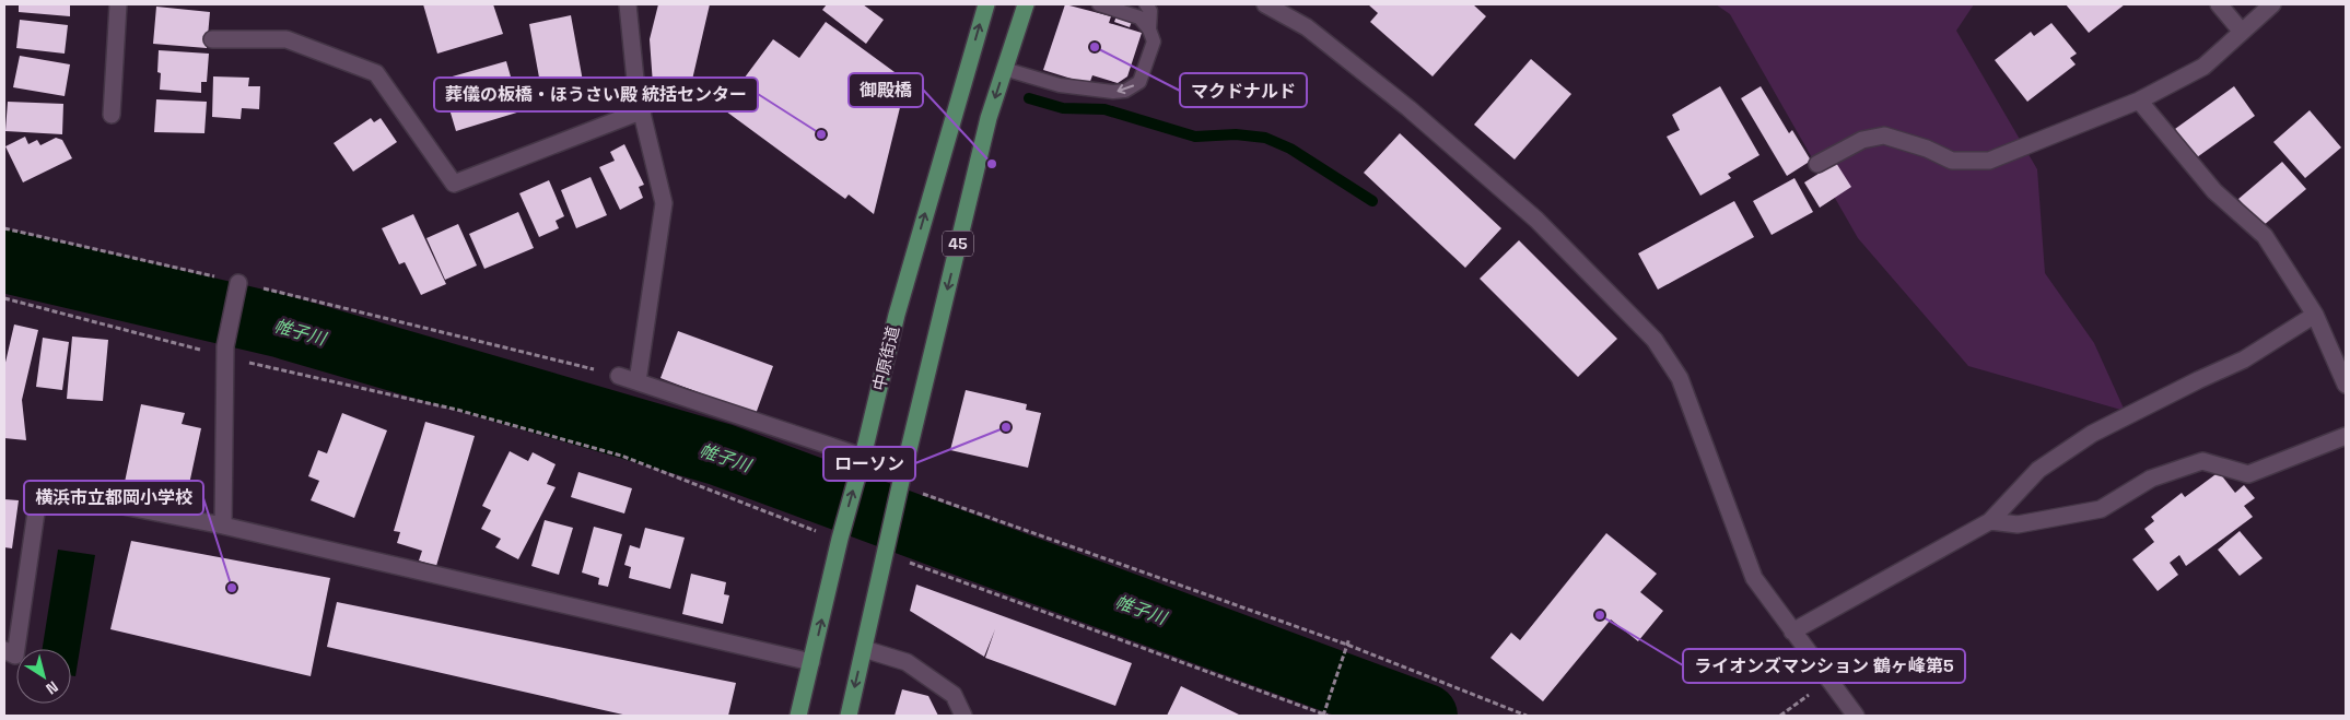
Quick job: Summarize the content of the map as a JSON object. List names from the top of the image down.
{
  "streets": {
    "main road": ["45", "中原街道"]
  },
  "water": ["帷子川"],
  "places": [
    "マクドナルド",
    "葬儀の板橋・ほうさい殿 統括センター",
    "御殿橋",
    "ローソン",
    "横浜市立都岡小学校",
    "ライオンズマンション 鶴ヶ峰第5"
  ],
  "north": "bottom right"
}
